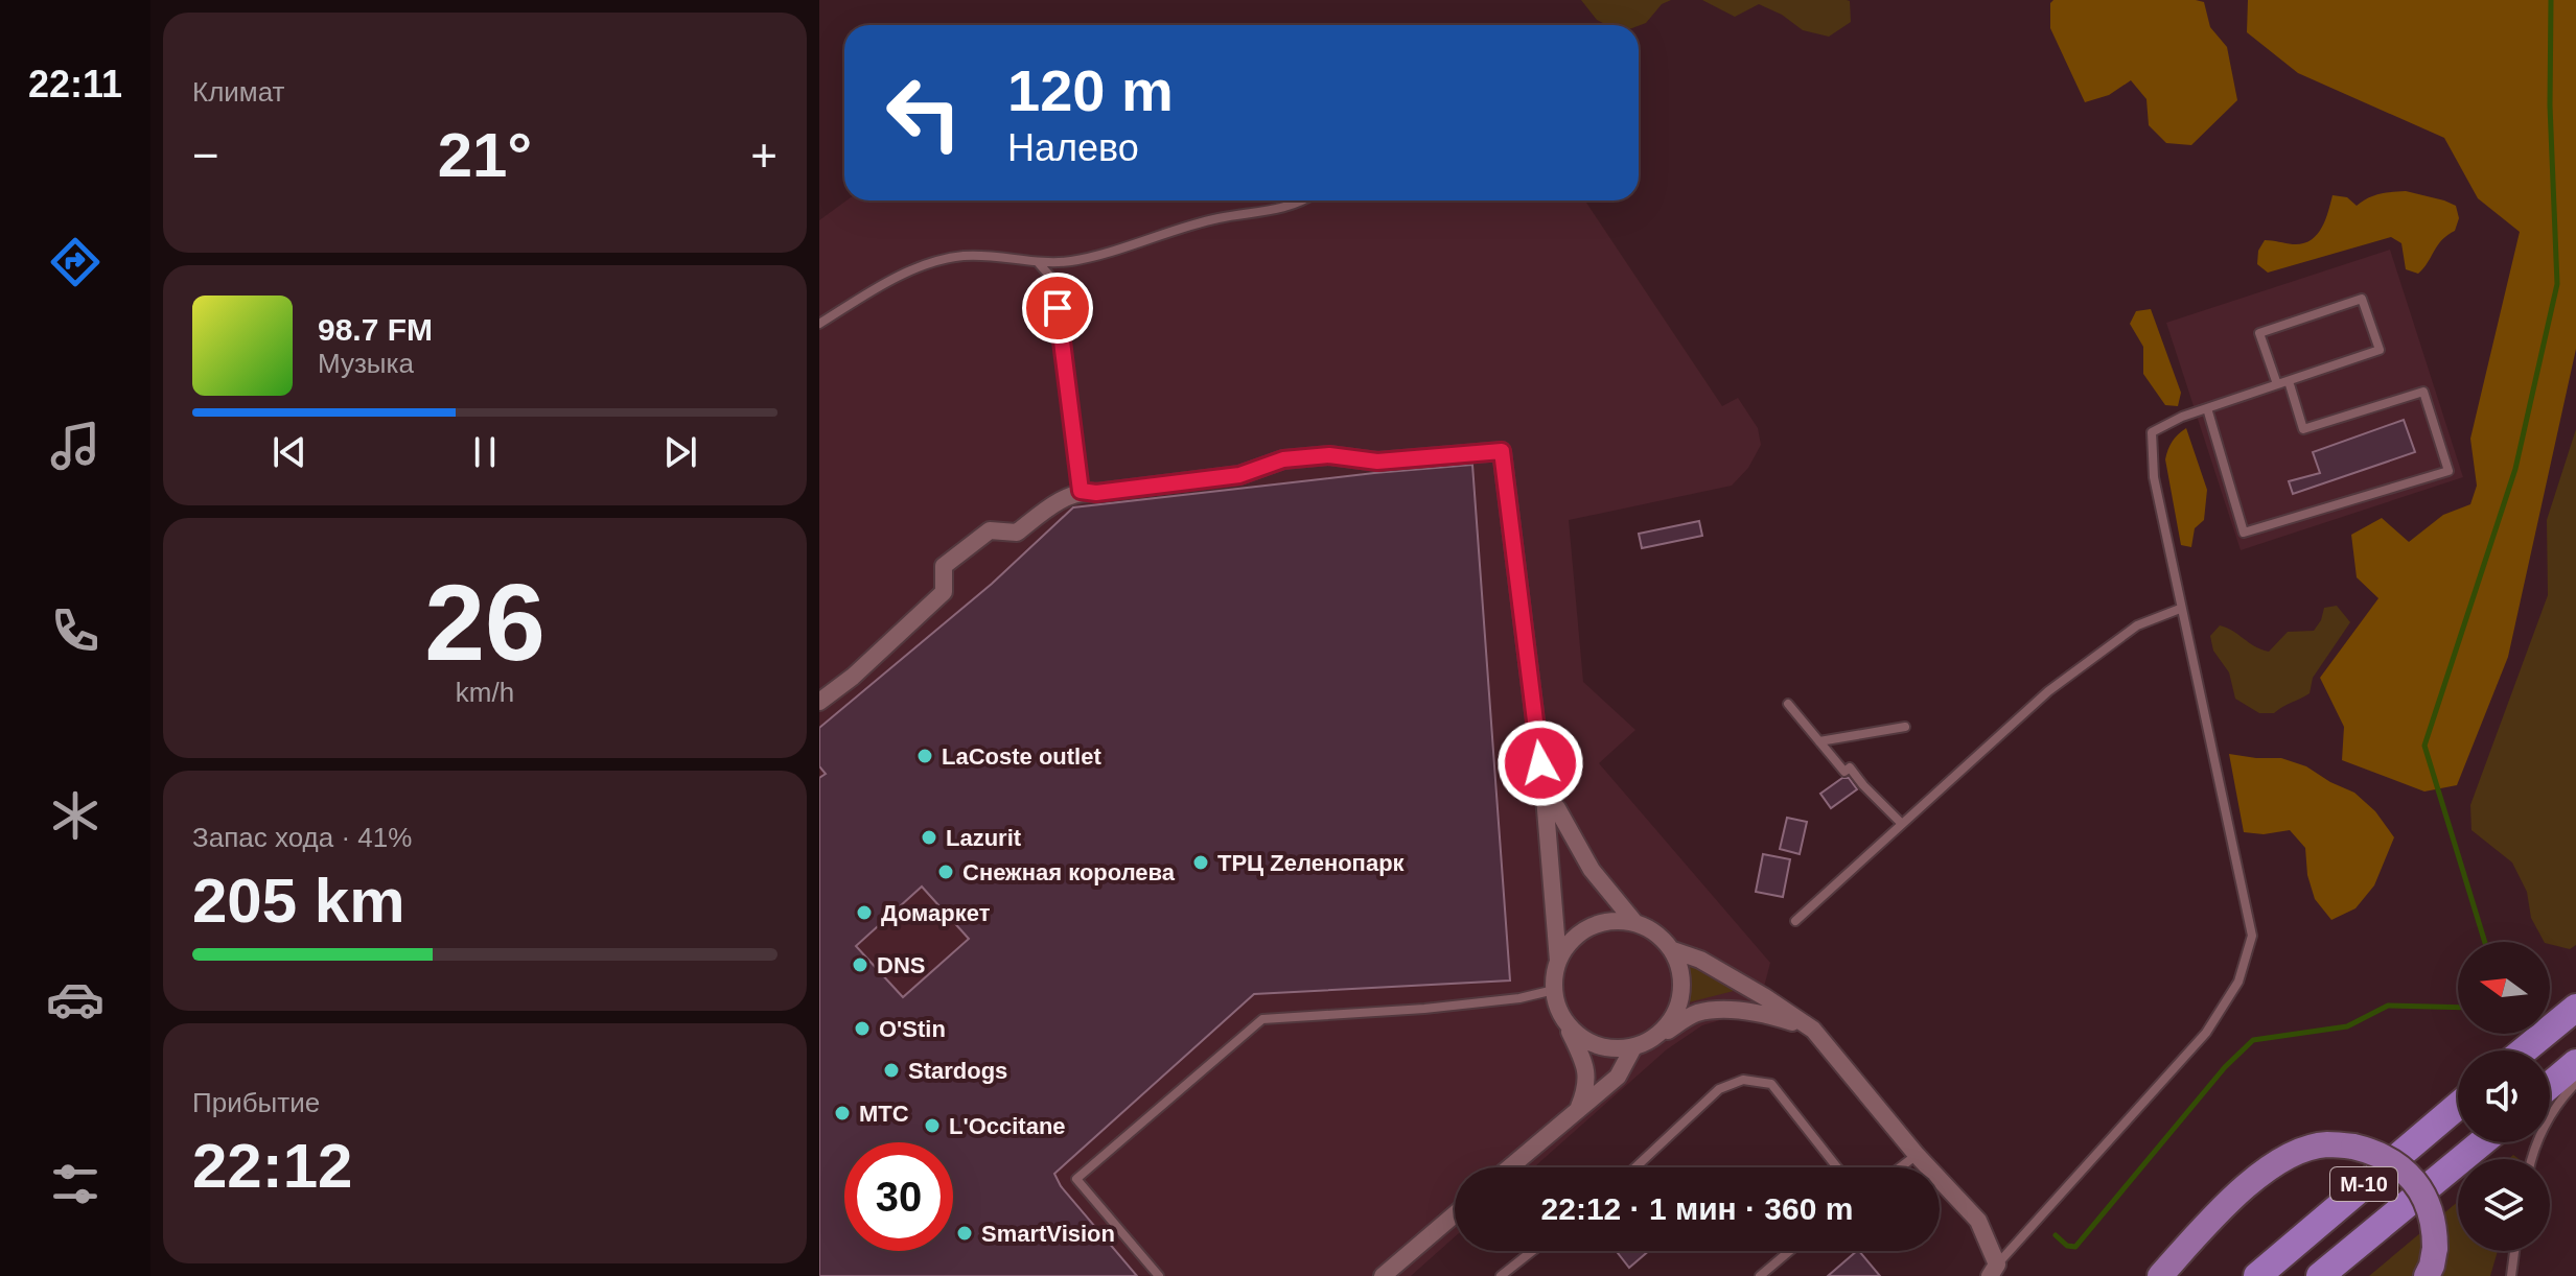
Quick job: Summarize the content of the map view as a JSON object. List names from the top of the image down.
{
  "streets": {
    "highway": ["М-10"]
  },
  "places": [
    "LaCoste outlet",
    "Lazurit",
    "ТРЦ Zеленопарк",
    "Снежная королева",
    "Домаркет",
    "DNS",
    "O'Stin",
    "Stardogs",
    "МТС",
    "L'Occitane",
    "SmartVision"
  ],
  "north": "left",
  "page": {
    "tabs": "22:11",
    "tile": [
      "Климат",
      ["26", "km/h"],
      ["Запас хода · 41%", "205 km"],
      ["Прибытие", "22:12"]
    ],
    "turn": ["120 m", "Налево"],
    "heat": ["−", "21°", "+"],
    "song": ["98.7 FM", "Музыка"],
    "limit": "30",
    "trip": "22:12 · 1 мин · 360 m"
  }
}
